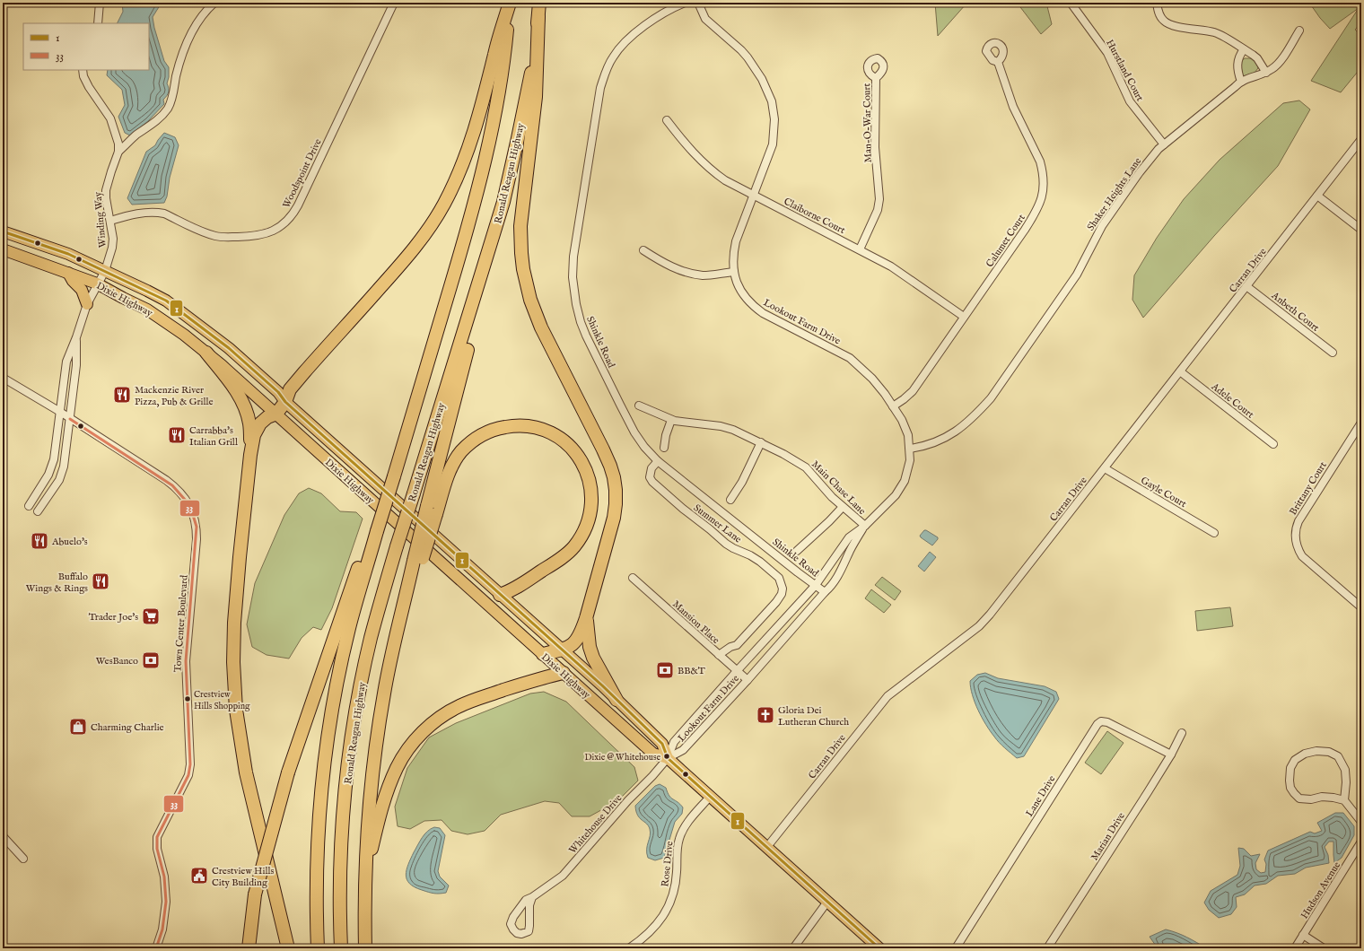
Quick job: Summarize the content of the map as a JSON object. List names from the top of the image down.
{
  "streets": {
    "highway": ["Ronald Reagan Highway"],
    "main road": ["Dixie Highway"],
    "street": [
      "Hurstland Court",
      "Man-O-War Court",
      "Woodspoint Drive",
      "Shaker Heights Lane",
      "Claiborne Court",
      "Winding Way",
      "Calumet Court",
      "Carran Drive",
      "Anbeth Court",
      "Lookout Farm Drive",
      "Shinkle Road",
      "Adele Court",
      "Main Chase Lane",
      "Brittany Court",
      "Gayle Court",
      "Summer Lane",
      "Mansion Place",
      "Town Center Boulevard",
      "Lane Drive",
      "Whitehouse Drive",
      "Marian Drive",
      "Rose Drive",
      "Hudson Avenue"
    ]
  },
  "crossings": [
    ["Hurstland Court", "Shaker Heights Lane"],
    ["Man-O-War Court", "Claiborne Court"],
    ["Woodspoint Drive", "Winding Way"],
    ["Shaker Heights Lane", "Lookout Farm Drive"],
    ["Claiborne Court", "Calumet Court"],
    ["Claiborne Court", "Lookout Farm Drive"],
    ["Winding Way", "Dixie Highway"],
    ["Calumet Court", "Lookout Farm Drive"],
    ["Carran Drive", "Dixie Highway"],
    ["Carran Drive", "Anbeth Court"],
    ["Carran Drive", "Adele Court"],
    ["Carran Drive", "Gayle Court"],
    ["Dixie Highway", "Lookout Farm Drive"],
    ["Dixie Highway", "Whitehouse Drive"],
    ["Dixie Highway", "Rose Drive"],
    ["Lookout Farm Drive", "Shinkle Road"],
    ["Lookout Farm Drive", "Main Chase Lane"],
    ["Lookout Farm Drive", "Mansion Place"],
    ["Lookout Farm Drive", "Whitehouse Drive"],
    ["Shinkle Road", "Summer Lane"],
    ["Summer Lane", "Mansion Place"],
    ["Lane Drive", "Marian Drive"]
  ],
  "places": {
    "restaurant": [
      "Mackenzie River Pizza, Pub & Grille",
      "Carrabba's Italian Grill",
      "Abuelo's",
      "Buffalo Wings & Rings"
    ],
    "supermarket": ["Trader Joe's"],
    "bank": ["WesBanco", "BB&T"],
    "other": ["Crestview Hills Shopping", "Dixie @ Whitehouse"],
    "church": ["Gloria Dei Lutheran Church"],
    "shop": ["Charming Charlie"],
    "public building": ["Crestview Hills City Building"]
  },
  "lines": ["transit line 1", "transit line 33"],
  "legend": ["1", "33"]
}
